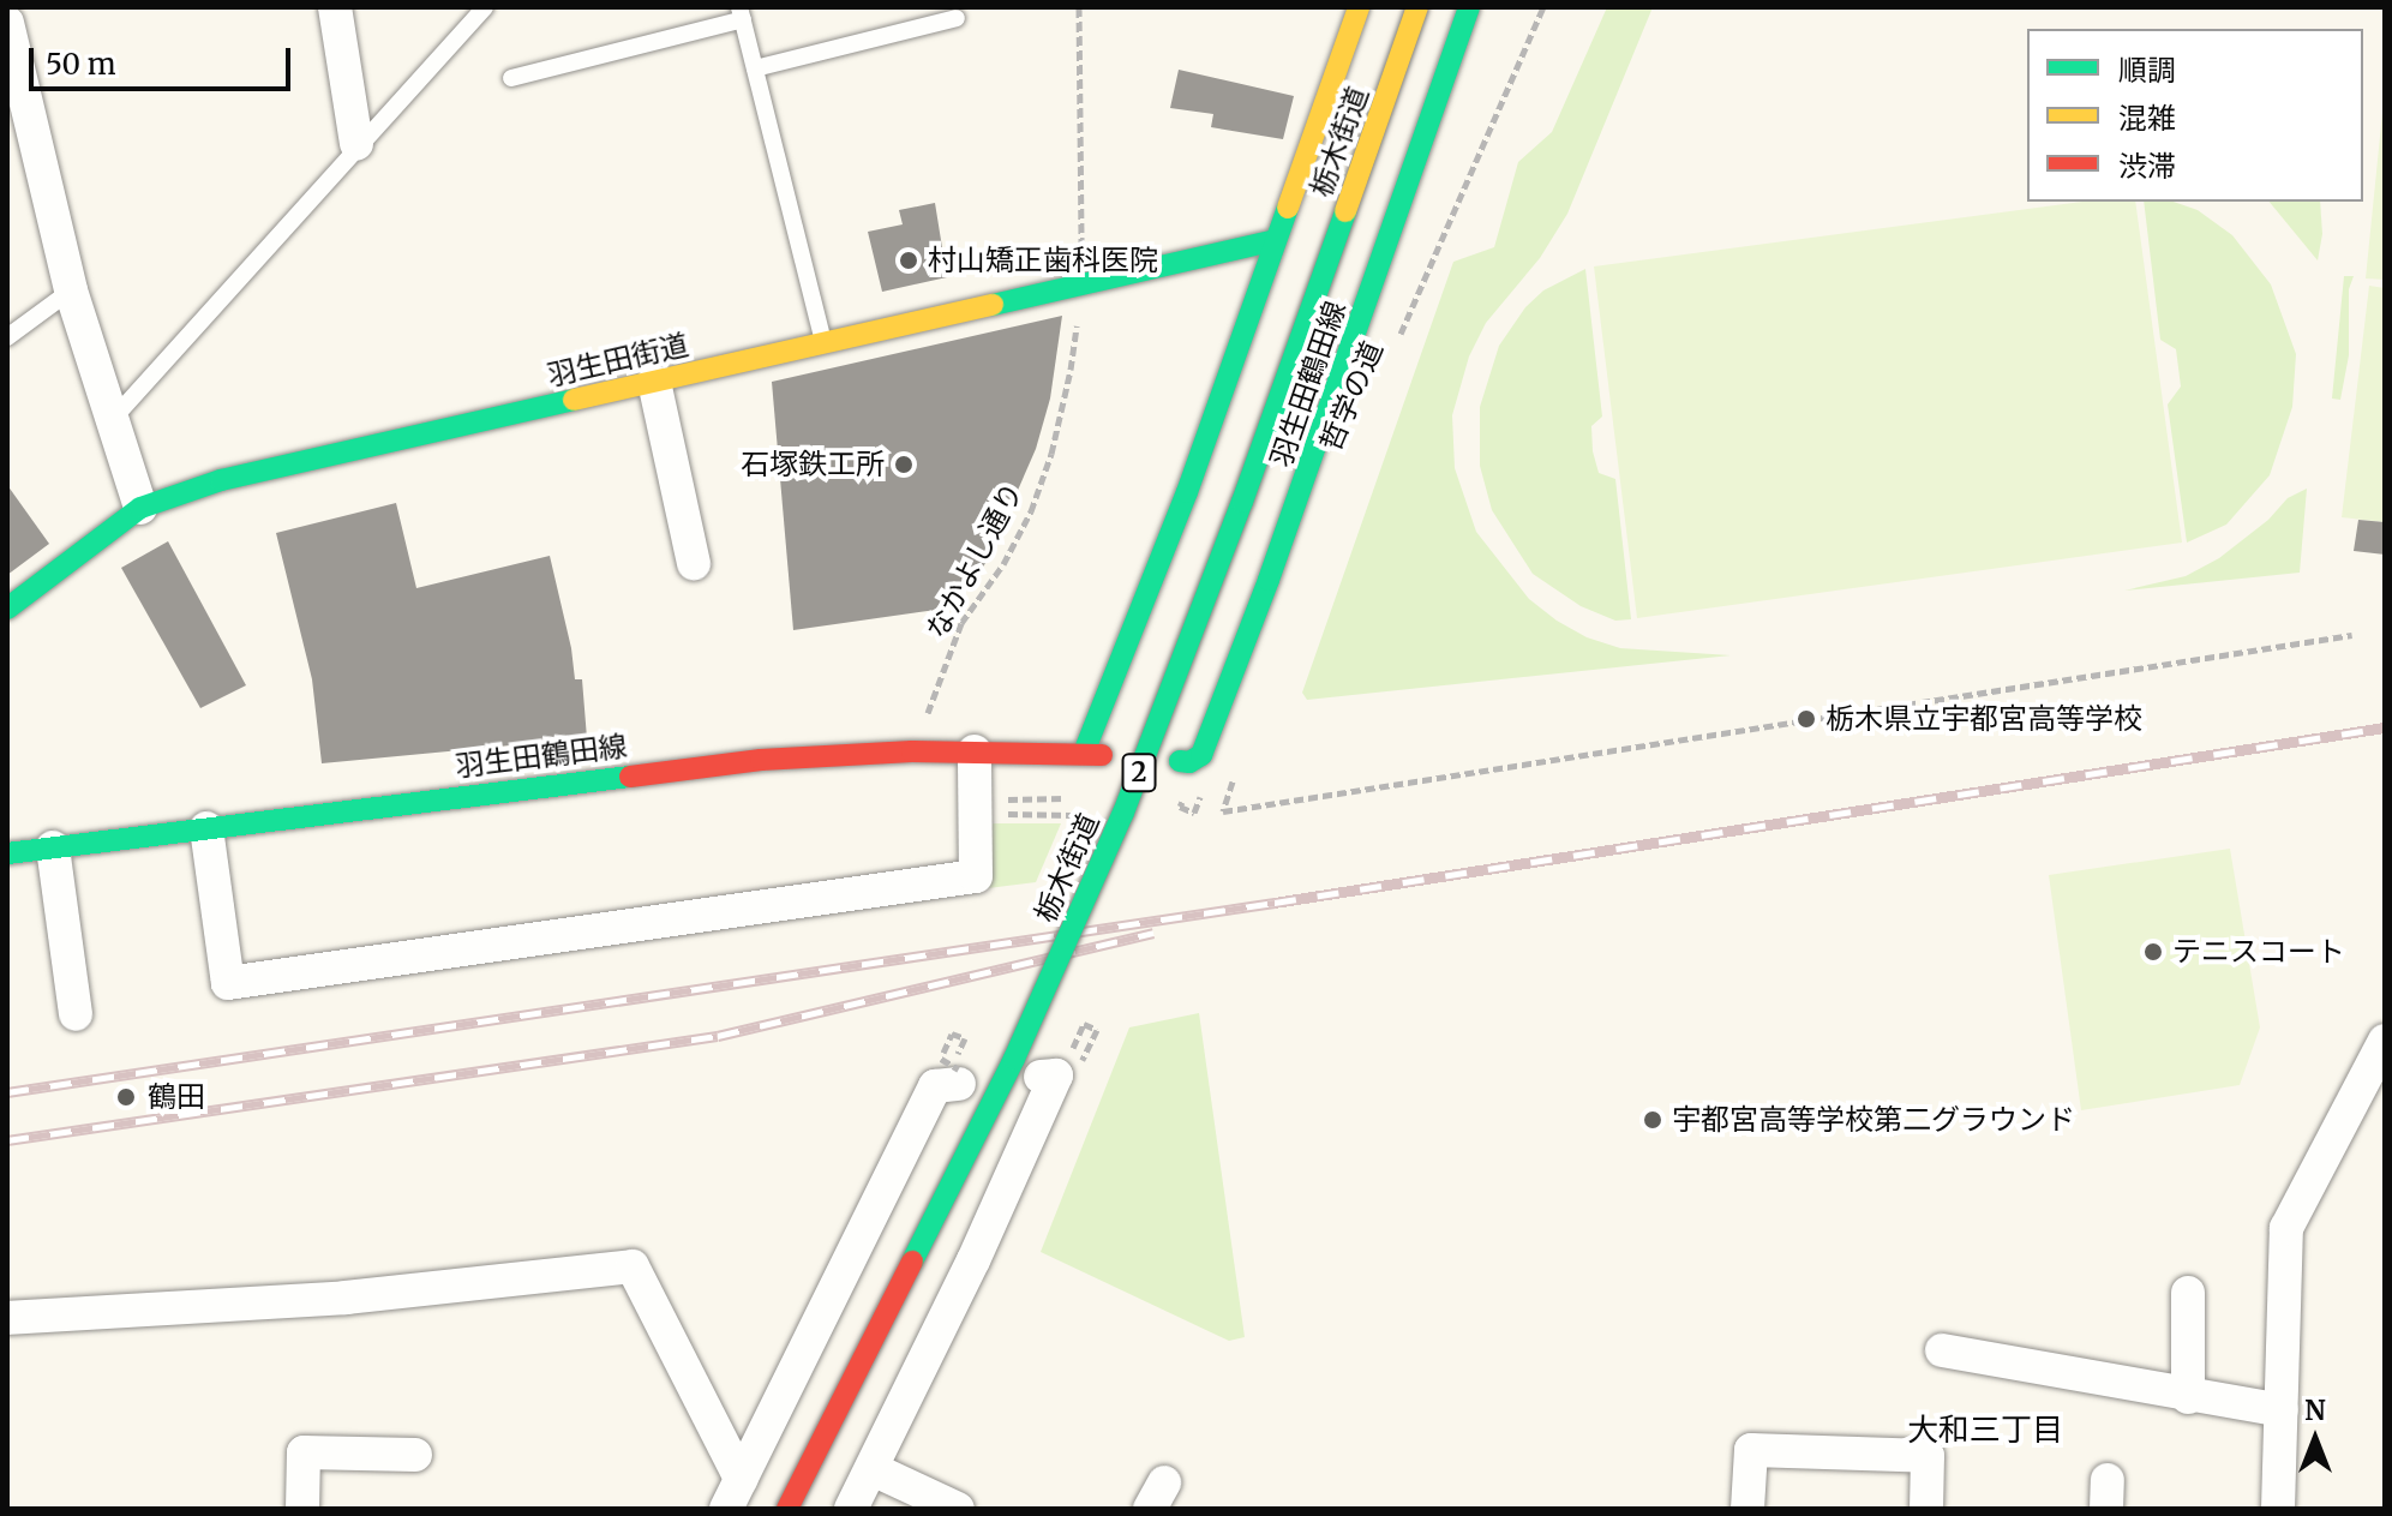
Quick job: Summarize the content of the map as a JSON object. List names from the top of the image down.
{
  "streets": {
    "main road": [
      "栃木街道",
      "羽生田街道",
      "羽生田鶴田線",
      "2"
    ],
    "path": ["哲学の道", "なかよし通り"]
  },
  "crossings": [
    ["羽生田街道", "羽生田鶴田線"]
  ],
  "districts": ["大和三丁目"],
  "places": [
    "村山矯正歯科医院",
    "石塚鉄工所",
    "栃木県立宇都宮高等学校",
    "テニスコート",
    "鶴田",
    "宇都宮高等学校第二グラウンド"
  ],
  "legend": ["順調", "混雑", "渋滞"],
  "scale_bar": "50 m",
  "north": "top"
}
